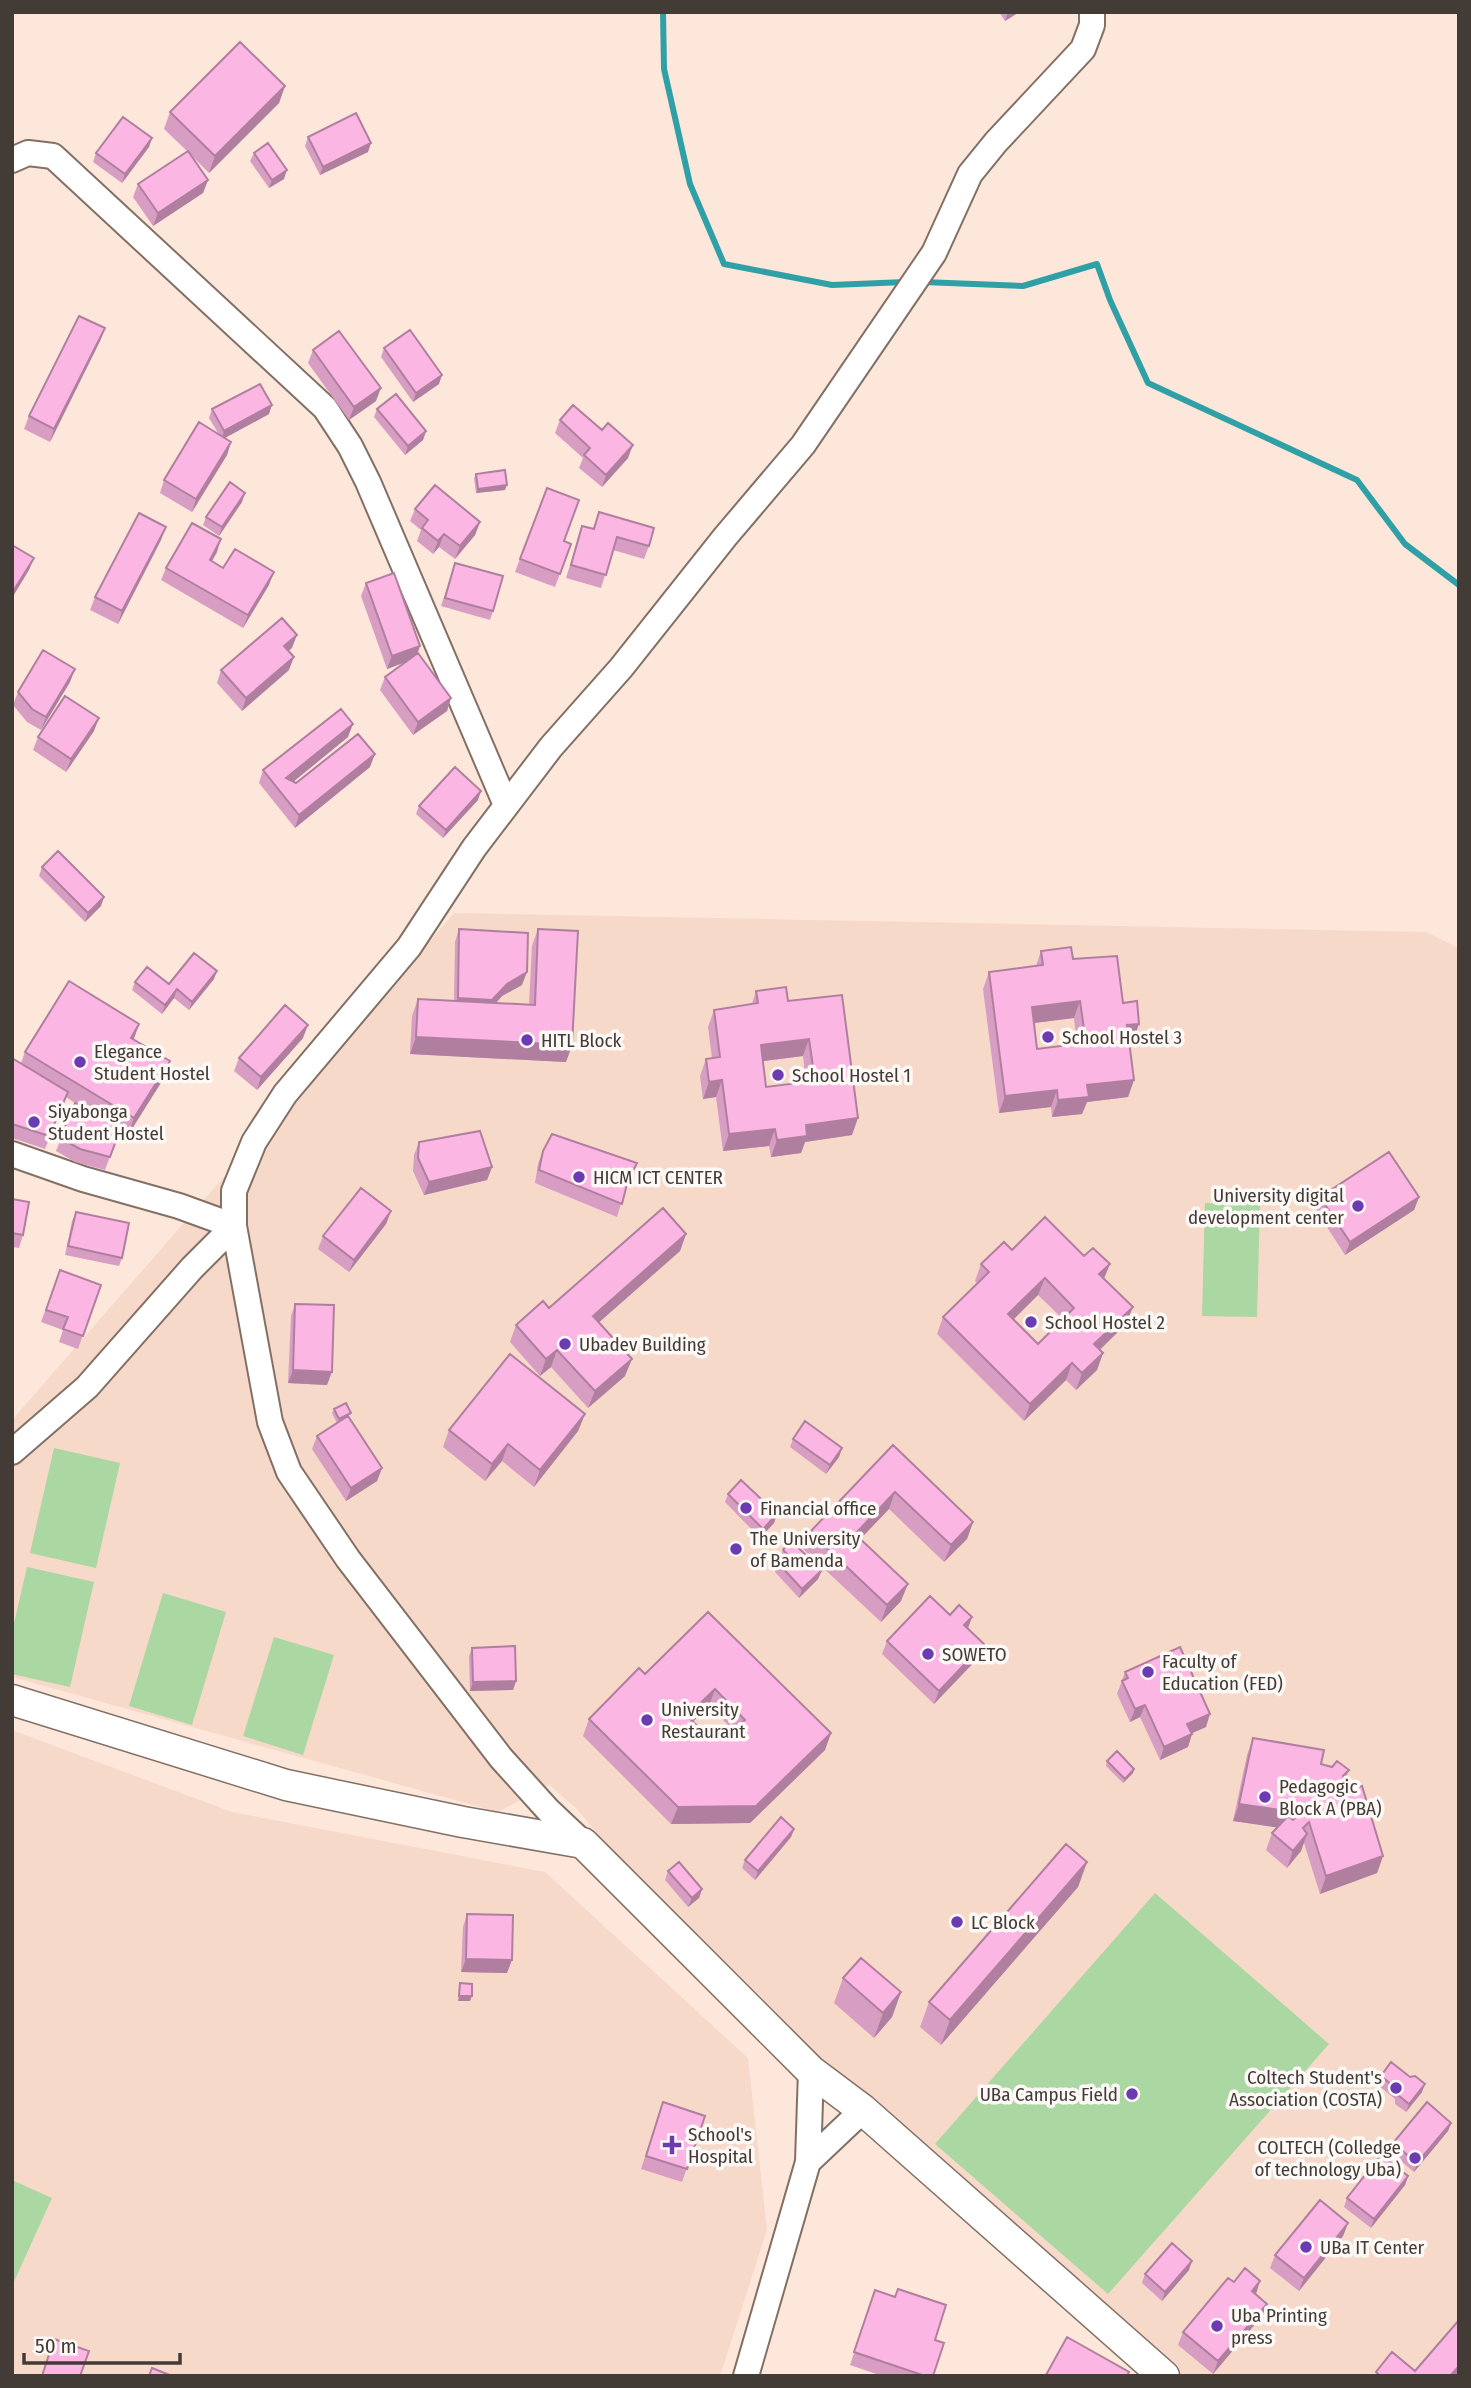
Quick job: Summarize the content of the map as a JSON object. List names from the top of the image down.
{
  "places": {
    "other": [
      "School Hostel 3",
      "HITL Block",
      "Elegance Student Hostel",
      "School Hostel 1",
      "Siyabonga Student Hostel",
      "HICM ICT CENTER",
      "University digital development center",
      "School Hostel 2",
      "Ubadev Building",
      "Financial office",
      "The University of Bamenda",
      "SOWETO",
      "Faculty of Education (FED)",
      "University Restaurant",
      "Pedagogic Block A (PBA)",
      "LC Block",
      "Coltech Student's Association (COSTA)",
      "UBa Campus Field",
      "COLTECH (Colledge of technology Uba)",
      "UBa IT Center",
      "Uba Printing press"
    ],
    "health": ["School's Hospital"]
  },
  "scale_bar": "50 m"
}
